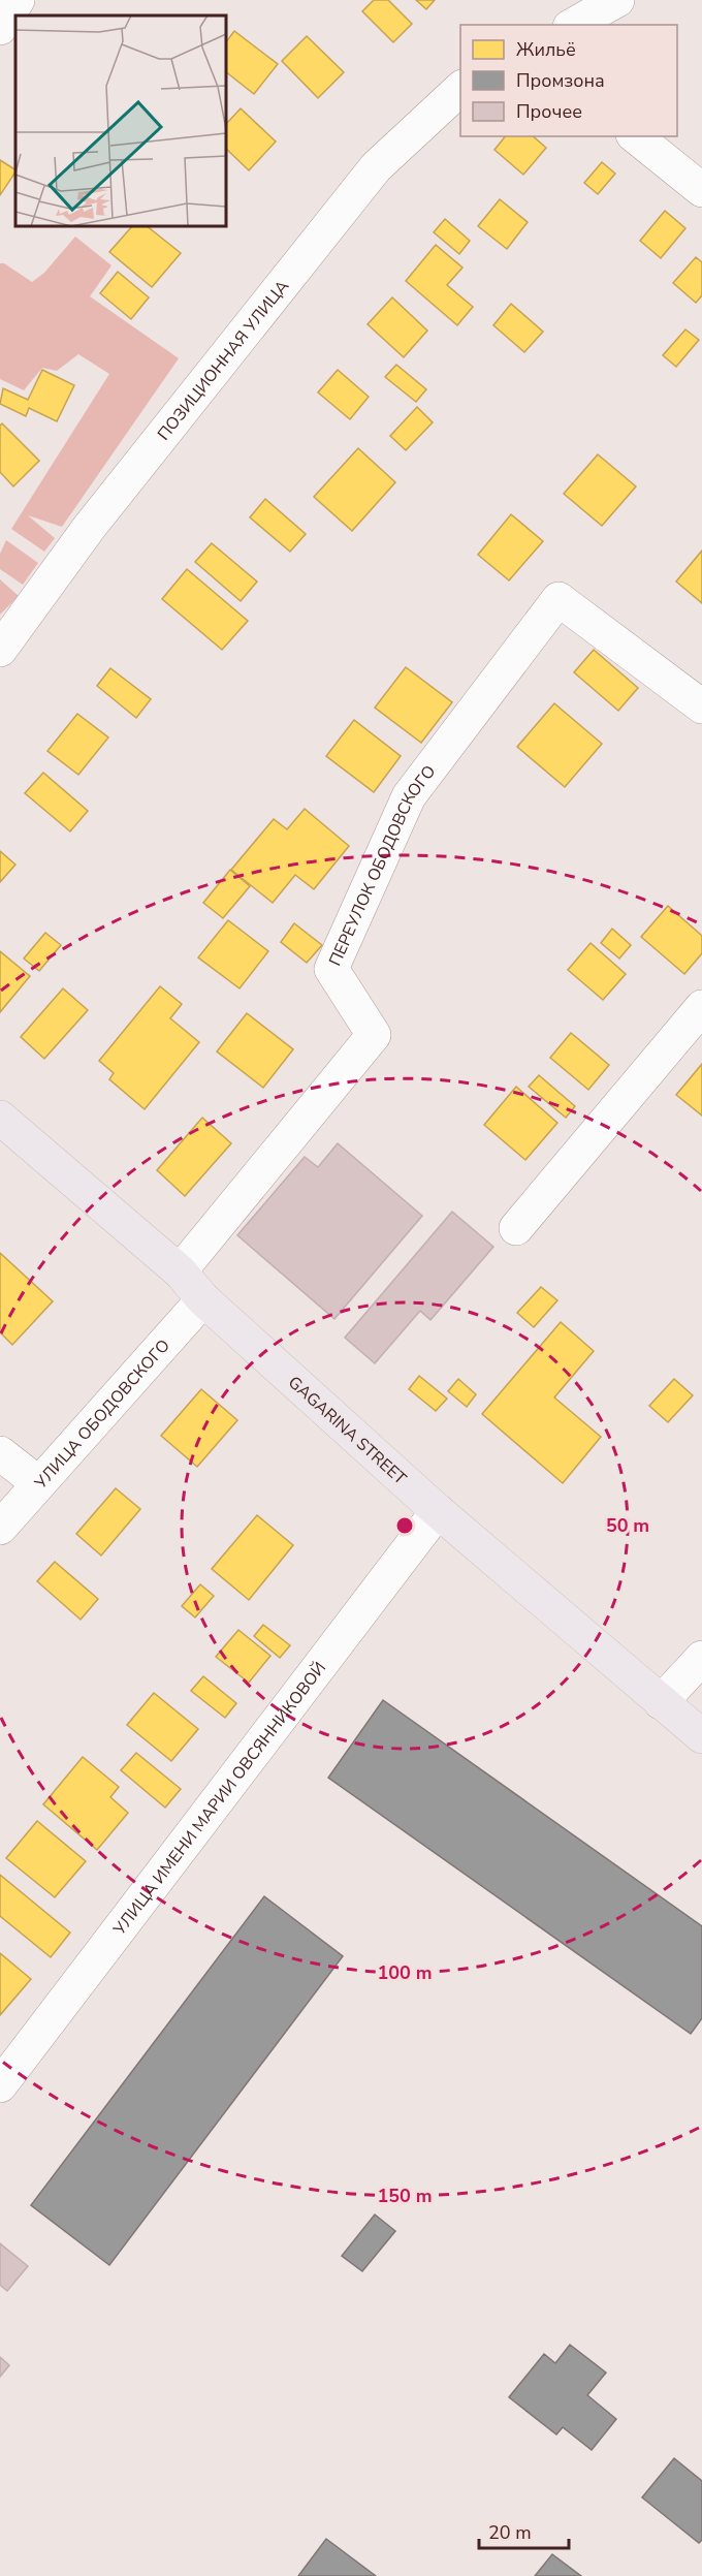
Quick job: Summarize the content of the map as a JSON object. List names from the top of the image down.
{
  "streets": {
    "main road": ["GAGARINA STREET"],
    "street": [
      "ПОЗИЦИОННАЯ УЛИЦА",
      "ПЕРЕУЛОК ОБОДОВСКОГО",
      "УЛИЦА ОБОДОВСКОГО",
      "УЛИЦА ИМЕНИ МАРИИ ОВСЯННИКОВОЙ"
    ]
  },
  "crossings": [
    ["ПЕРЕУЛОК ОБОДОВСКОГО", "GAGARINA STREET"],
    ["УЛИЦА ОБОДОВСКОГО", "GAGARINA STREET"],
    ["GAGARINA STREET", "УЛИЦА ИМЕНИ МАРИИ ОВСЯННИКОВОЙ"]
  ],
  "legend": ["Жильё", "Промзона", "Прочее"],
  "scale_bar": "20 m",
  "rings": ["50 m", "100 m", "150 m"]
}
